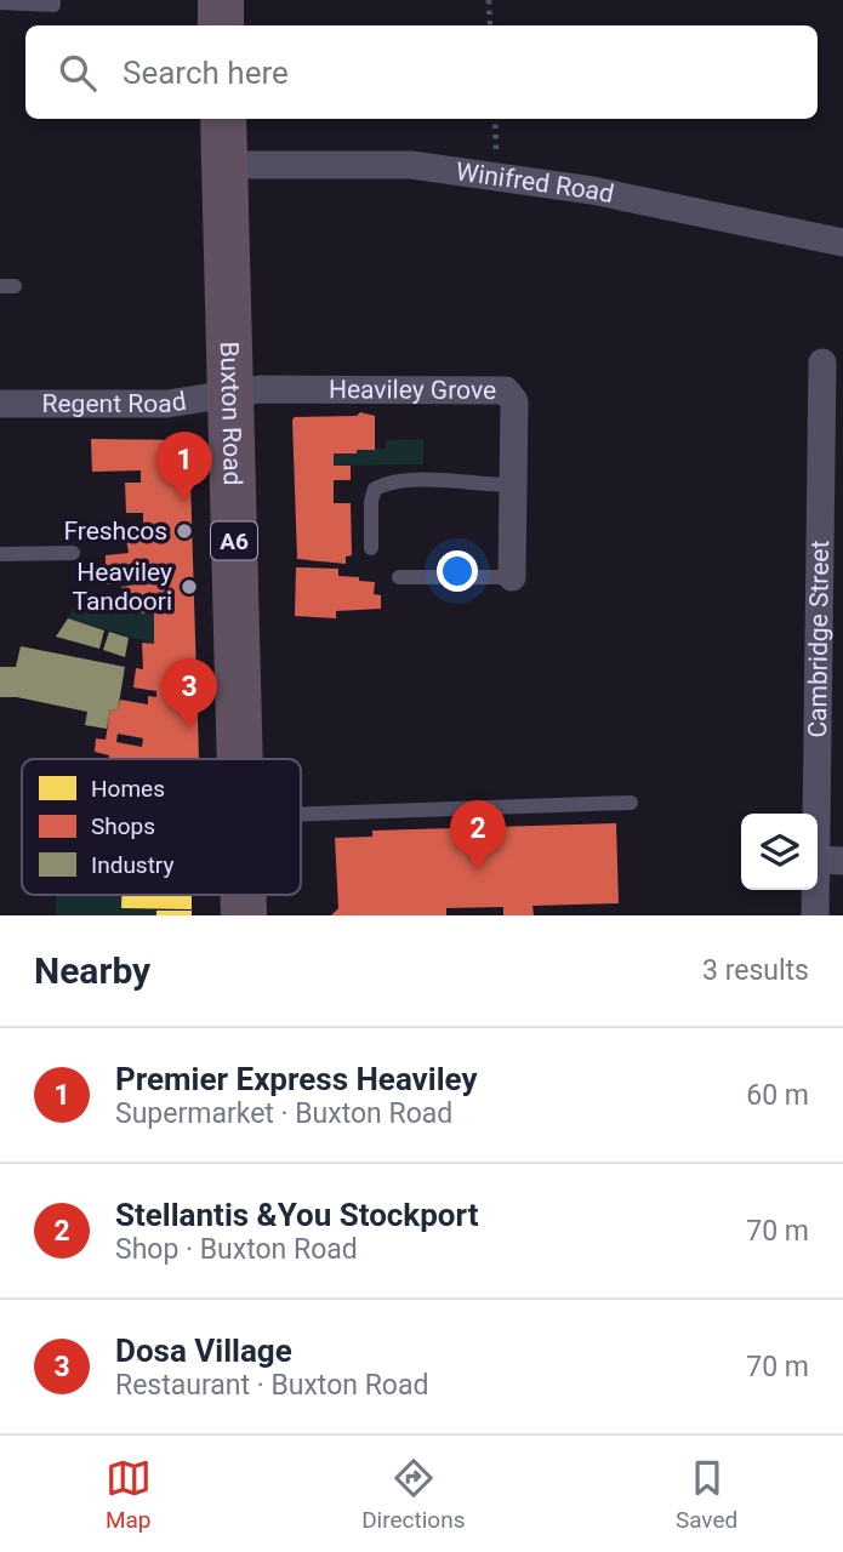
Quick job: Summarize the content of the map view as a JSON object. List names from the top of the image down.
{
  "streets": {
    "highway": ["Buxton Road", "A6"],
    "street": [
      "Winifred Road",
      "Heaviley Grove",
      "Regent Road",
      "Cambridge Street"
    ]
  },
  "crossings": [
    ["Winifred Road", "Buxton Road"],
    ["Heaviley Grove", "Regent Road"],
    ["Heaviley Grove", "Buxton Road"],
    ["Regent Road", "Buxton Road"]
  ],
  "places": ["Freshcos", "Heaviley Tandoori"],
  "legend": ["Homes", "Shops", "Industry"],
  "page": {
    "search": "Search here",
    "pins": ["1", "3", "2"],
    "heading": ["Nearby", "3 results"],
    "list": [
      {
        "mark": "1",
        "name": "Premier Express Heaviley",
        "note": "Supermarket · Buxton Road",
        "value": "60 m"
      },
      {
        "mark": "2",
        "name": "Stellantis &You Stockport",
        "note": "Shop · Buxton Road",
        "value": "70 m"
      },
      {
        "mark": "3",
        "name": "Dosa Village",
        "note": "Restaurant · Buxton Road",
        "value": "70 m"
      }
    ],
    "nav": ["Map", "Directions", "Saved"]
  }
}
